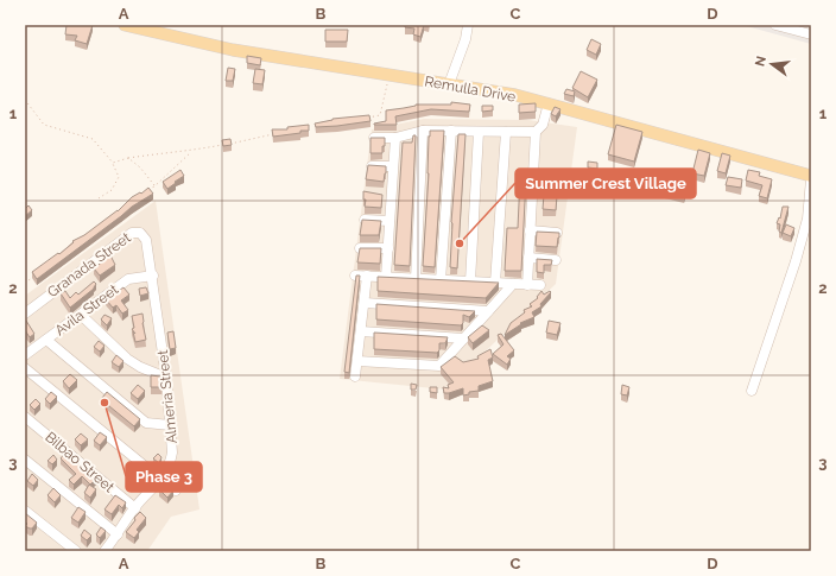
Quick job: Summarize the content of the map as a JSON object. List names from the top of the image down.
{
  "streets": {
    "main road": ["Remulla Drive"],
    "street": [
      "Granada Street",
      "Avila Street",
      "Almeria Street",
      "Bilbao Street"
    ]
  },
  "crossings": [
    ["Granada Street", "Avila Street"],
    ["Granada Street", "Almeria Street"],
    ["Avila Street", "Almeria Street"],
    ["Almeria Street", "Bilbao Street"]
  ],
  "places": ["Summer Crest Village", "Phase 3"],
  "north": "left",
  "grid": {
    "columns": [
      "A",
      "B",
      "C",
      "D"
    ],
    "rows": ["1", "2", "3"]
  }
}
